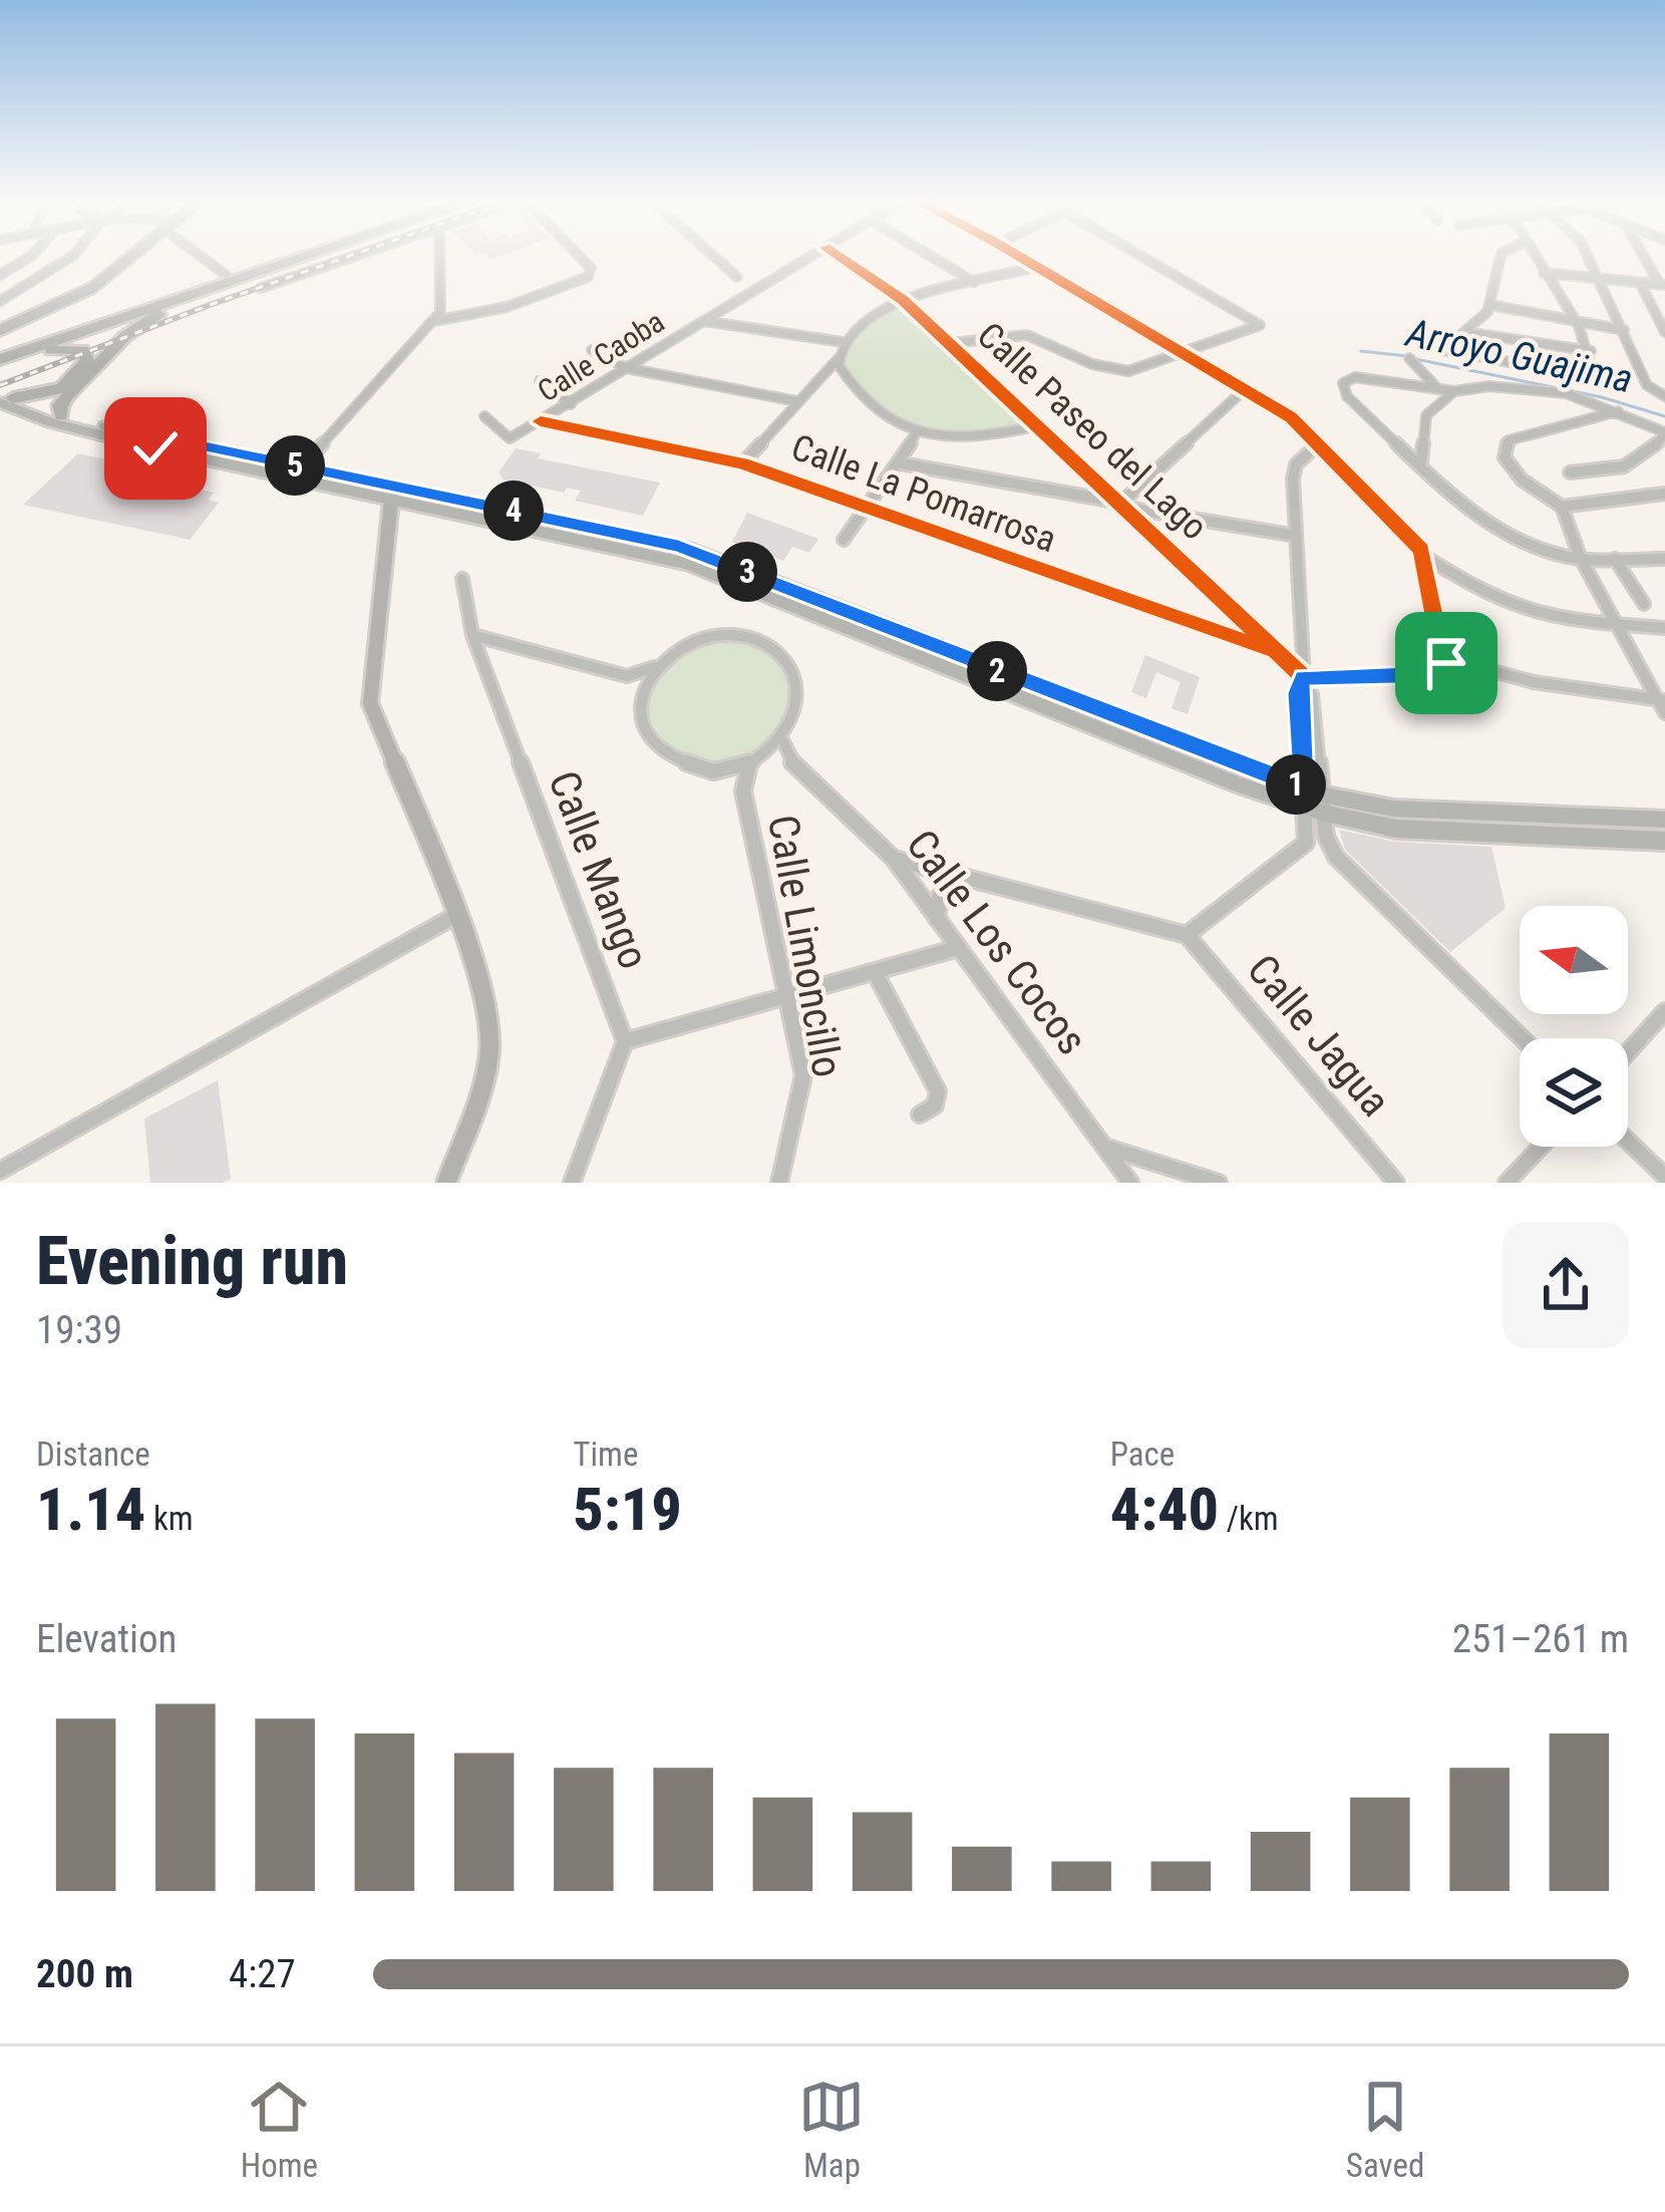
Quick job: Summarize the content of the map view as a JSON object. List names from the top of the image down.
{
  "streets": {
    "street": [
      "Calle Caoba",
      "Calle Paseo del Lago",
      "Calle La Pomarrosa",
      "Calle Mango",
      "Calle Los Cocos",
      "Calle Limoncillo",
      "Calle Jagua"
    ]
  },
  "crossings": [
    ["Calle Caoba", "Calle La Pomarrosa"],
    ["Calle Paseo del Lago", "Calle La Pomarrosa"],
    ["Calle Los Cocos", "Calle Limoncillo"]
  ],
  "water": ["Arroyo Guajima"],
  "north": "left",
  "page": {
    "pins": [
      "5",
      "4",
      "3",
      "2",
      "1"
    ],
    "heading": ["Evening run", "19:39"],
    "stats": [
      ["Distance", "1.14 km"],
      ["Time", "5:19"],
      ["Pace", "4:40 /km"]
    ],
    "chart": ["Elevation", "251–261 m"],
    "list": [
      {
        "name": "200 m",
        "note": "4:27"
      }
    ],
    "tabs": ["Home", "Map", "Saved"]
  }
}
